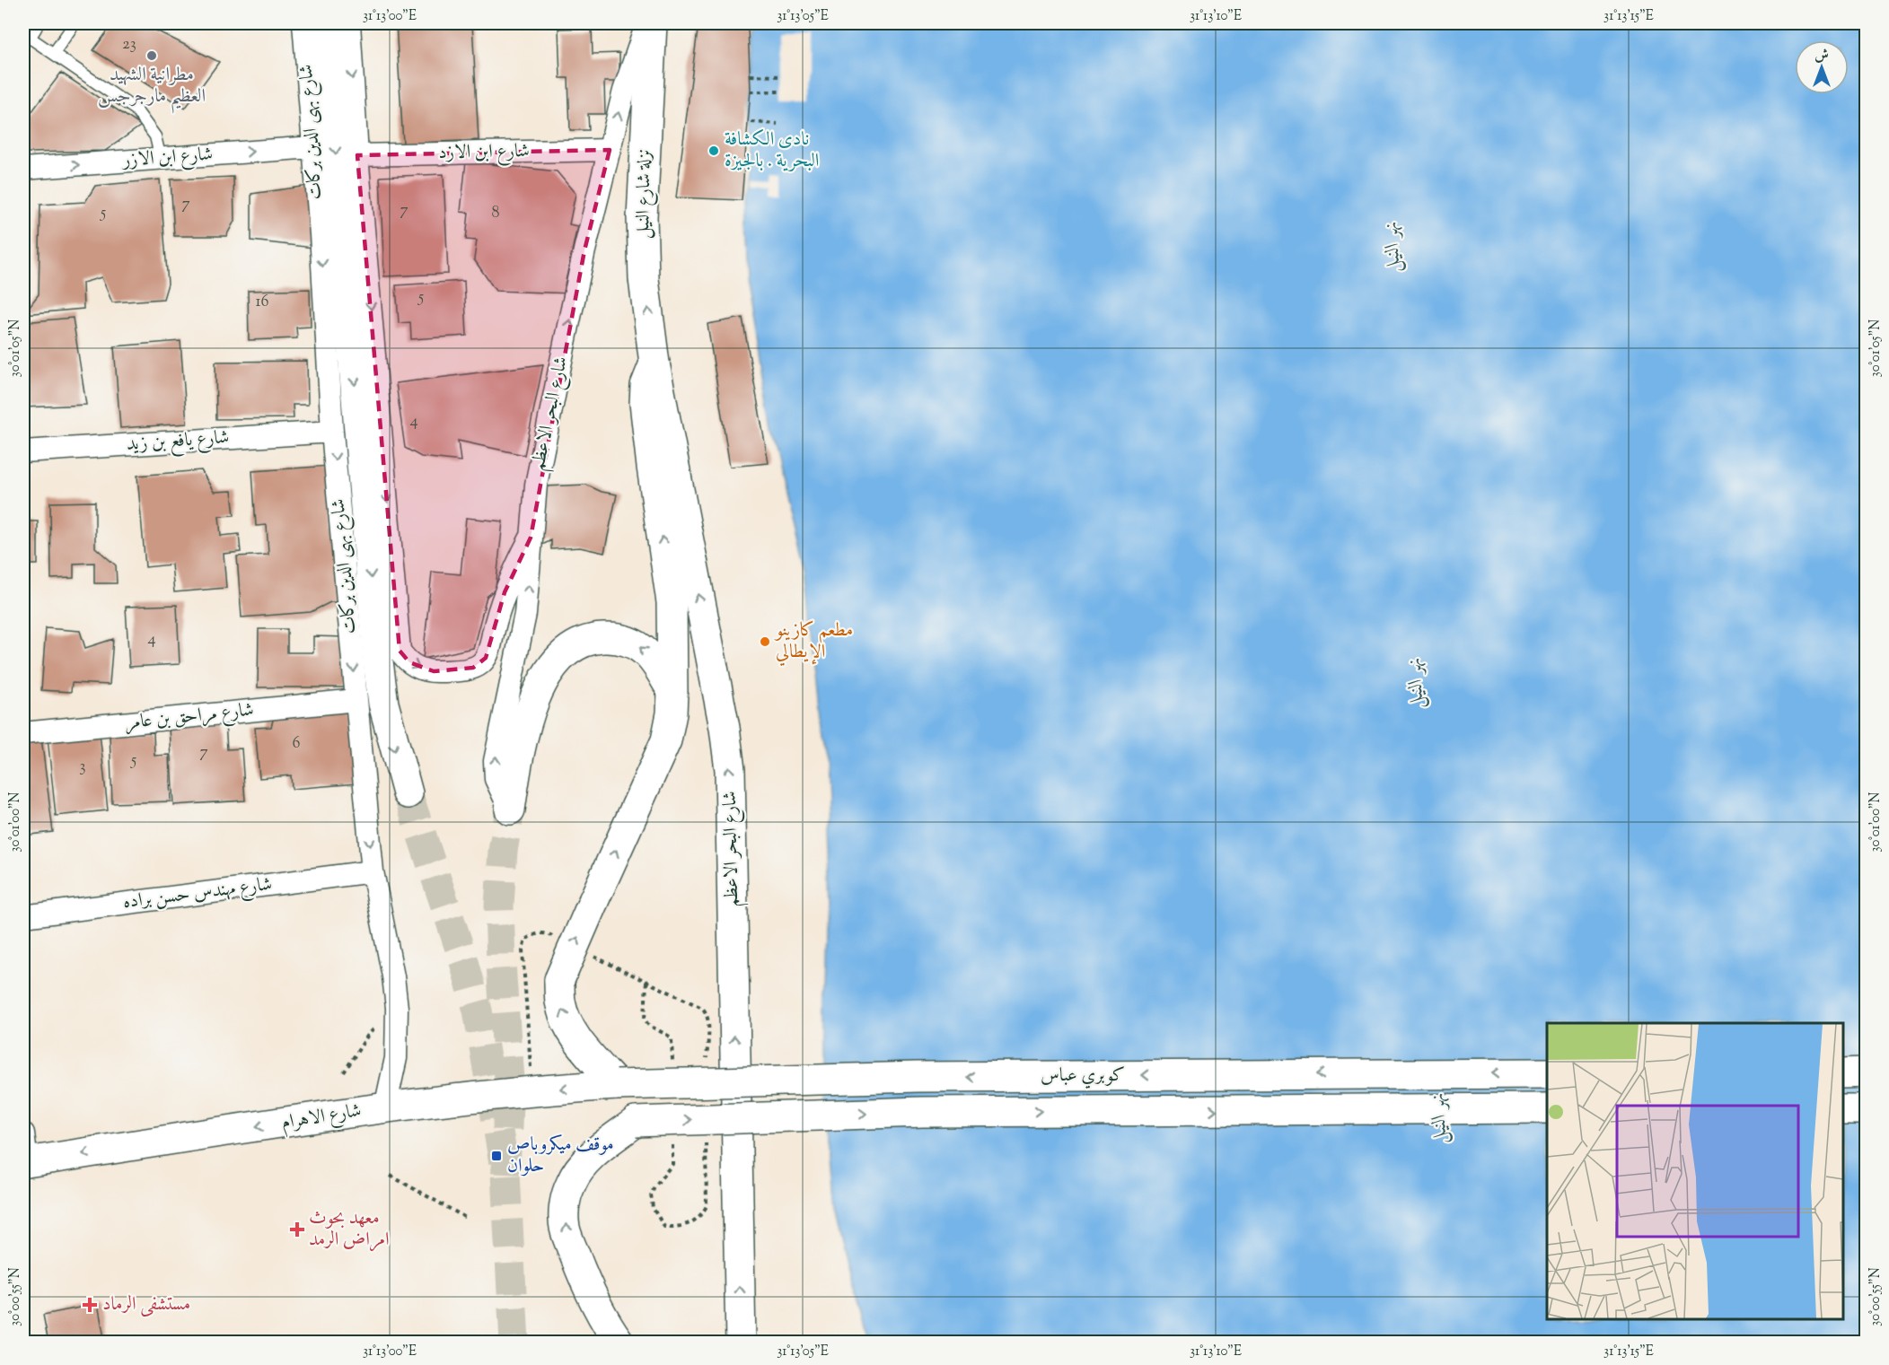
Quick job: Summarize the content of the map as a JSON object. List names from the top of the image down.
{
  "streets": {
    "main road": [
      "شارع بهى الدين بركات",
      "نزلة شارع النيل",
      "شارع البحر الاعظم",
      "كوبري عباس",
      "شارع الاهرام"
    ],
    "street": [
      "شارع ابن الازد",
      "شارع ابن الازر",
      "شارع يافع بن زيد",
      "شارع مراحق بن عامر",
      "شارع مهندس حسن براده"
    ]
  },
  "crossings": [
    ["شارع بهى الدين بركات", "شارع ابن الازر"],
    ["شارع بهى الدين بركات", "شارع يافع بن زيد"],
    ["شارع بهى الدين بركات", "شارع مراحق بن عامر"],
    ["شارع بهى الدين بركات", "شارع مهندس حسن براده"],
    ["شارع بهى الدين بركات", "شارع الاهرام"],
    ["شارع ابن الازد", "شارع البحر الاعظم"],
    ["نزلة شارع النيل", "شارع البحر الاعظم"],
    ["كوبري عباس", "شارع الاهرام"]
  ],
  "one_way": [
    "شارع بهى الدين بركات",
    "شارع ابن الازر",
    "نزلة شارع النيل",
    "شارع البحر الاعظم",
    "شارع الاهرام"
  ],
  "water": ["نهر النيل"],
  "places": {
    "other": ["مطرانية الشهيد العظيم مارجرجس", "نادى الكشافة البحرية . بالجيزة", "مطعم كازينو الإيطالي"],
    "transit": ["موقف ميكروباص حلوان"],
    "health": ["معهد بحوث امراض الرمد", "مستشفى الرماد"]
  },
  "house_numbers": [
    "23",
    "7",
    "7",
    "5",
    "8",
    "5",
    "16",
    "4",
    "4",
    "6",
    "7",
    "5",
    "3"
  ],
  "north": "top",
  "coordinates": [
    "31°13'00\"E",
    "31°13'05\"E",
    "31°13'10\"E",
    "31°13'15\"E",
    "30°01'05\"N",
    "30°01'00\"N",
    "30°00'55\"N"
  ]
}
